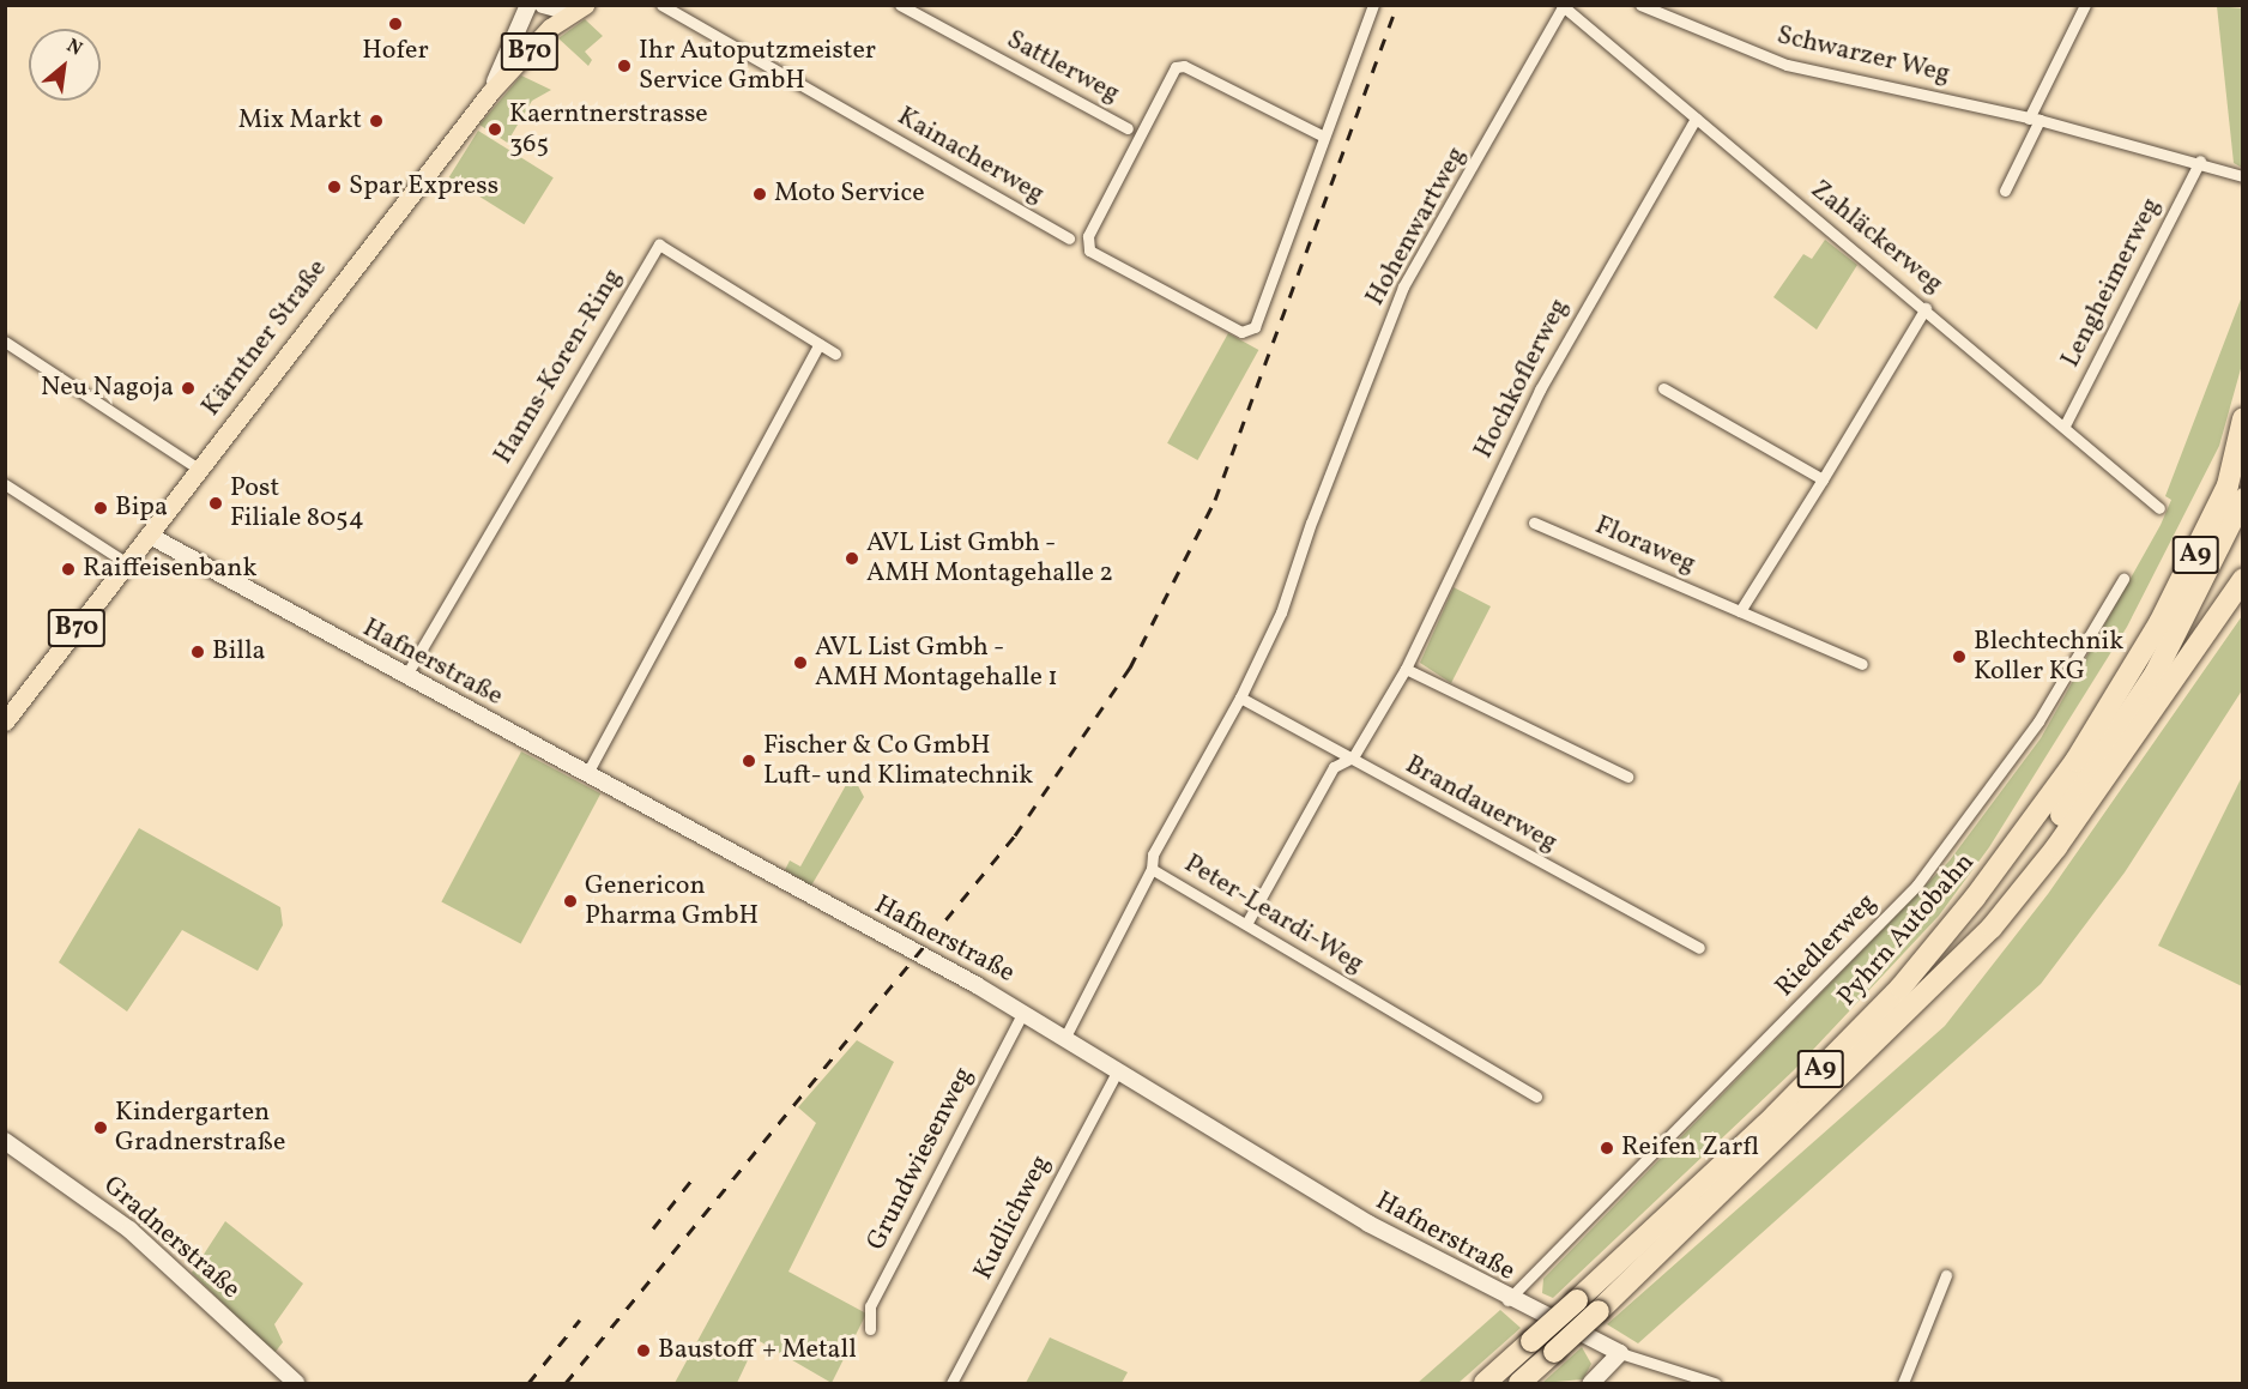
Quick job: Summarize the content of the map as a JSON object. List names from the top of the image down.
{
  "streets": {
    "highway": ["A9", "Pyhrn Autobahn"],
    "main road": ["B70", "Kärntner Straße"],
    "street": [
      "Schwarzer Weg",
      "Sattlerweg",
      "Kainacherweg",
      "Hohenwartweg",
      "Zahläckerweg",
      "Lengheimerweg",
      "Hanns-Koren-Ring",
      "Hochkoflerweg",
      "Floraweg",
      "Hafnerstraße",
      "Brandauerweg",
      "Peter-Leardi-Weg",
      "Riedlerweg",
      "Grundwiesenweg",
      "Kudlichweg",
      "Gradnerstraße"
    ]
  },
  "crossings": [
    ["Schwarzer Weg", "Lengheimerweg"],
    ["Hohenwartweg", "Zahläckerweg"],
    ["Hohenwartweg", "Brandauerweg"],
    ["Zahläckerweg", "Lengheimerweg"],
    ["Zahläckerweg", "Hochkoflerweg"],
    ["Kärntner Straße", "Hafnerstraße"],
    ["Hanns-Koren-Ring", "Hafnerstraße"],
    ["Hochkoflerweg", "Brandauerweg"],
    ["Hochkoflerweg", "Peter-Leardi-Weg"],
    ["Hafnerstraße", "Peter-Leardi-Weg"],
    ["Hafnerstraße", "Riedlerweg"],
    ["Hafnerstraße", "Grundwiesenweg"],
    ["Hafnerstraße", "Kudlichweg"]
  ],
  "places": [
    "Hofer",
    "Ihr Autoputzmeister Service GmbH",
    "Mix Markt",
    "Kaerntnerstrasse 365",
    "Spar Express",
    "Moto Service",
    "Neu Nagoja",
    "Post Filiale 8054",
    "Bipa",
    "AVL List Gmbh - AMH Montagehalle 2",
    "Raiffeisenbank",
    "Billa",
    "Blechtechnik Koller KG",
    "AVL List Gmbh - AMH Montagehalle 1",
    "Fischer & Co GmbH Luft- und Klimatechnik",
    "Genericon Pharma GmbH",
    "Kindergarten Gradnerstraße",
    "Reifen Zarfl",
    "Baustoff + Metall"
  ],
  "north": "top right"
}
